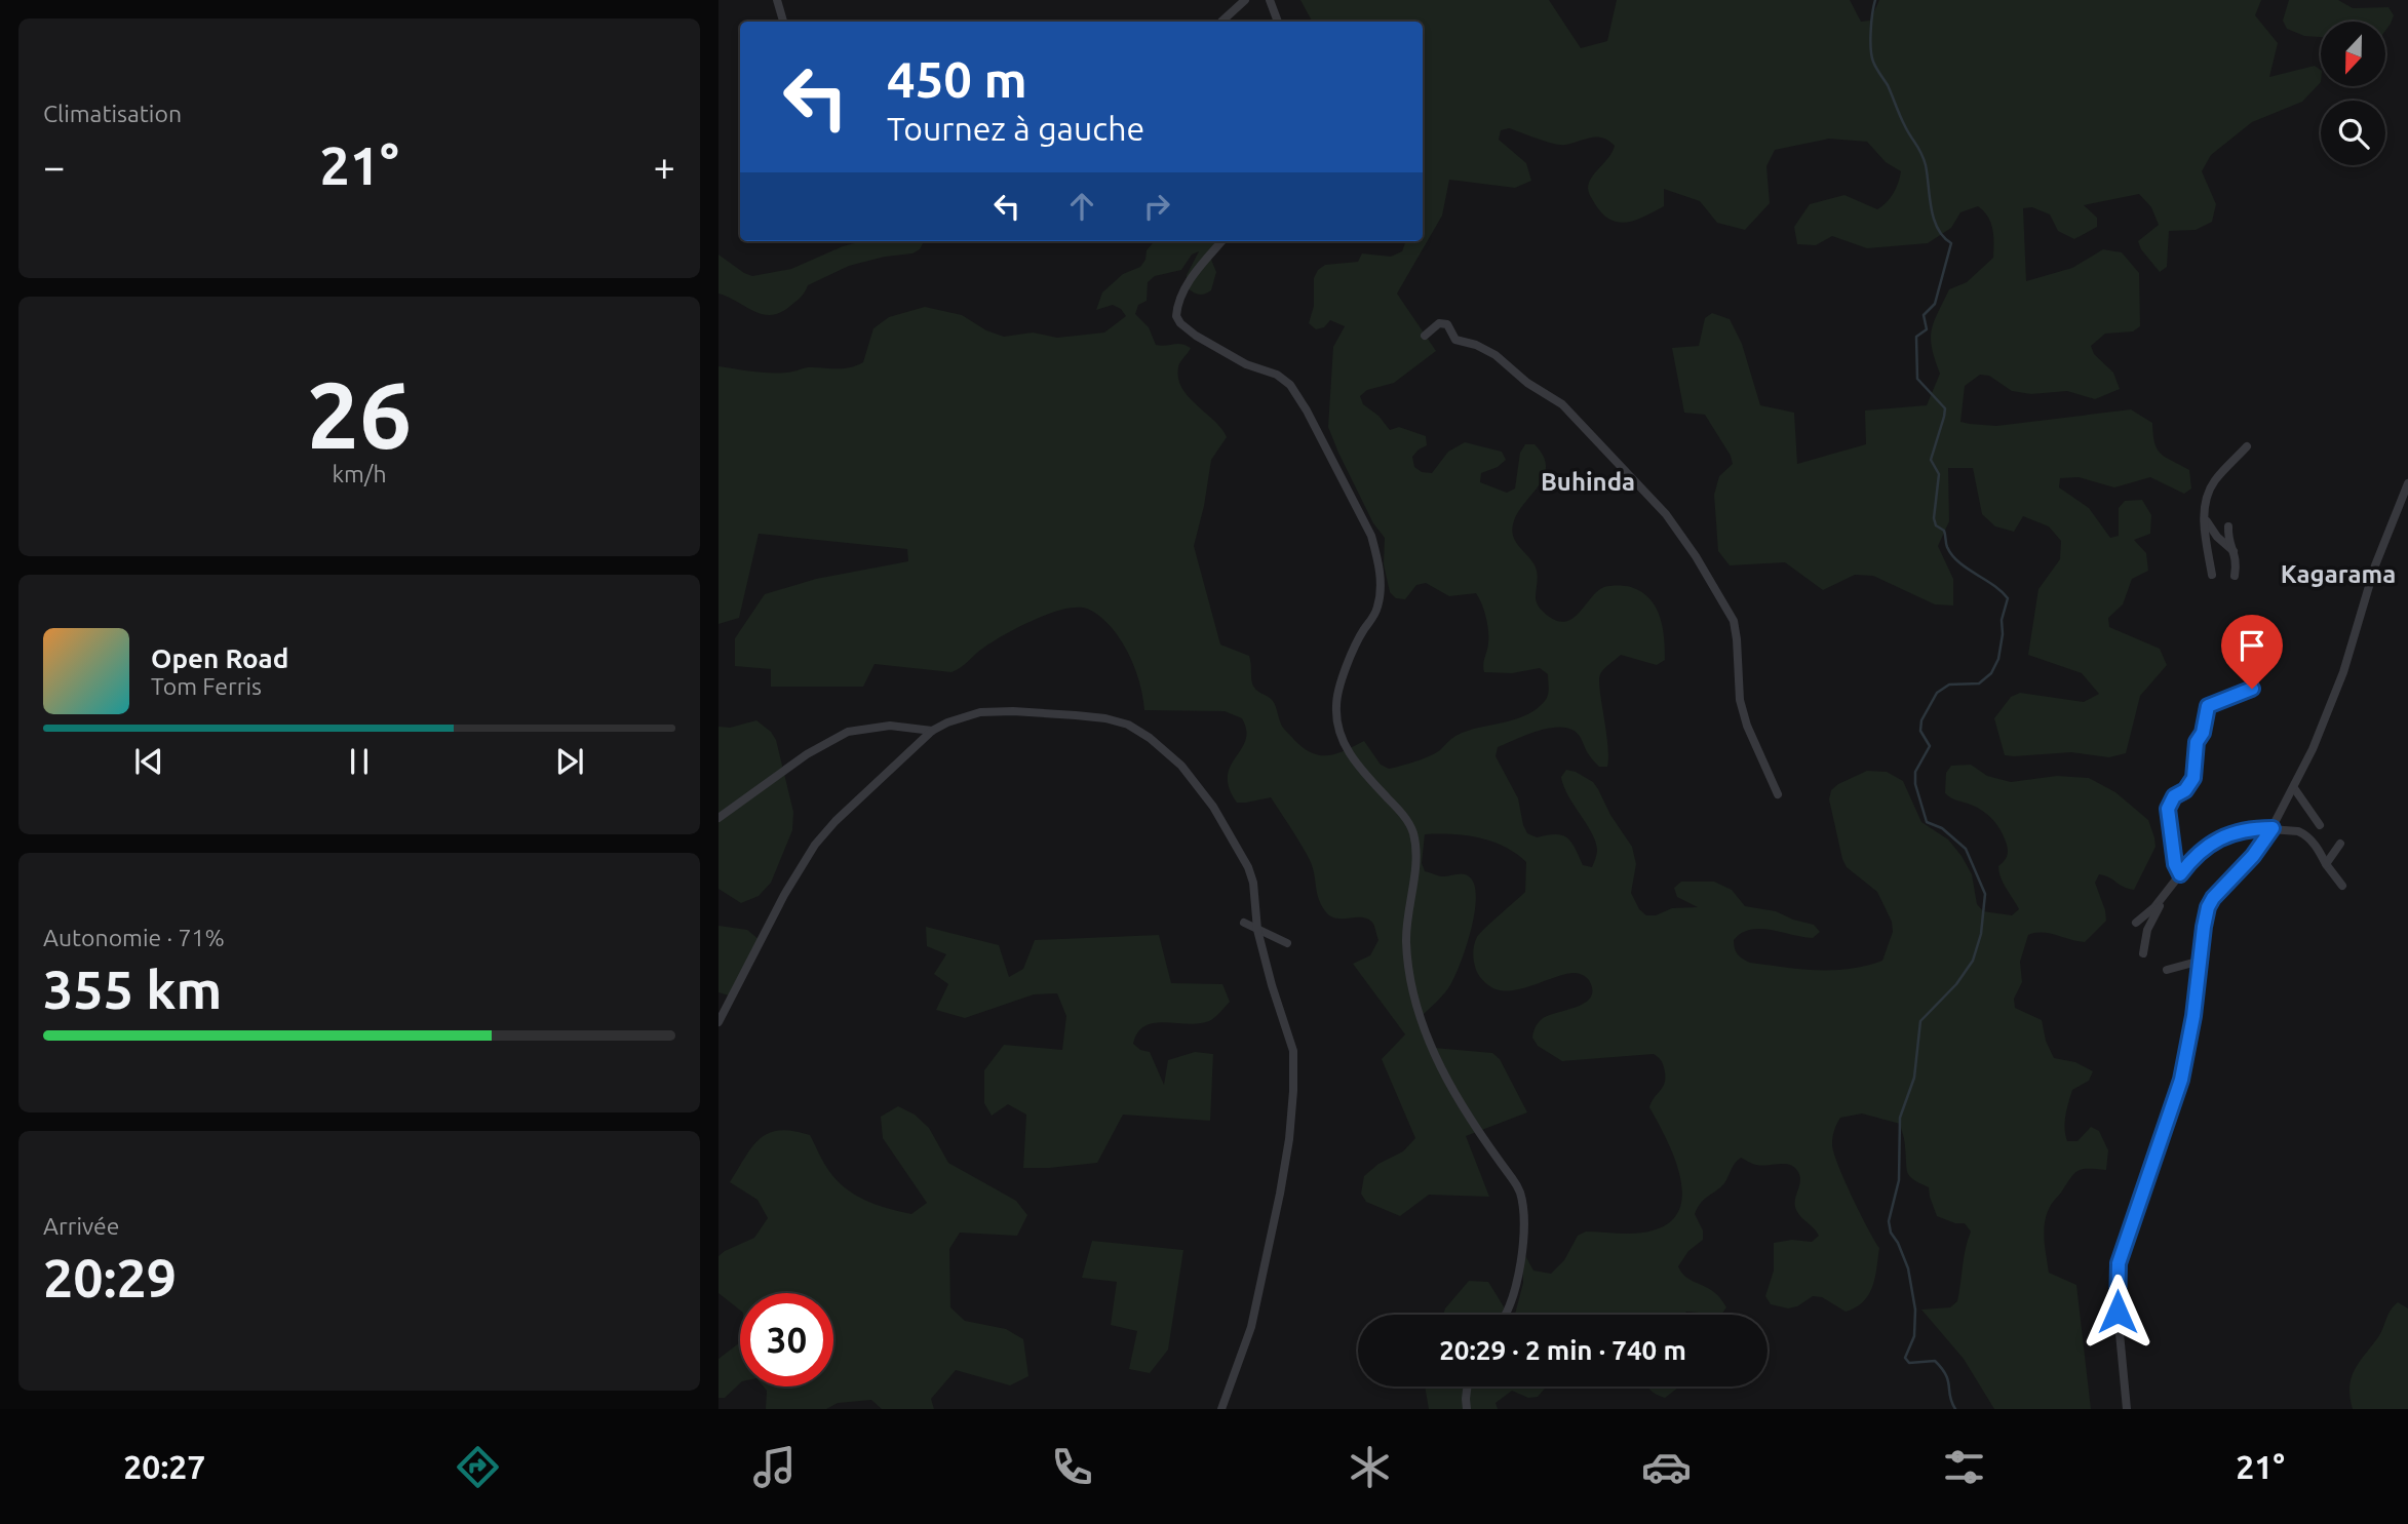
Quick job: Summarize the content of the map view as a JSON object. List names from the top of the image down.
{
  "districts": ["Buhinda", "Kagarama"],
  "north": "bottom",
  "page": {
    "tile": [
      "Climatisation",
      ["26", "km/h"],
      ["Autonomie · 71%", "355 km"],
      ["Arrivée", "20:29"]
    ],
    "turn": ["450 m", "Tournez à gauche"],
    "heat": ["−", "21°", "+"],
    "song": ["Open Road", "Tom Ferris"],
    "limit": "30",
    "trip": "20:29 · 2 min · 740 m",
    "tabs": ["20:27", "21°"]
  }
}
